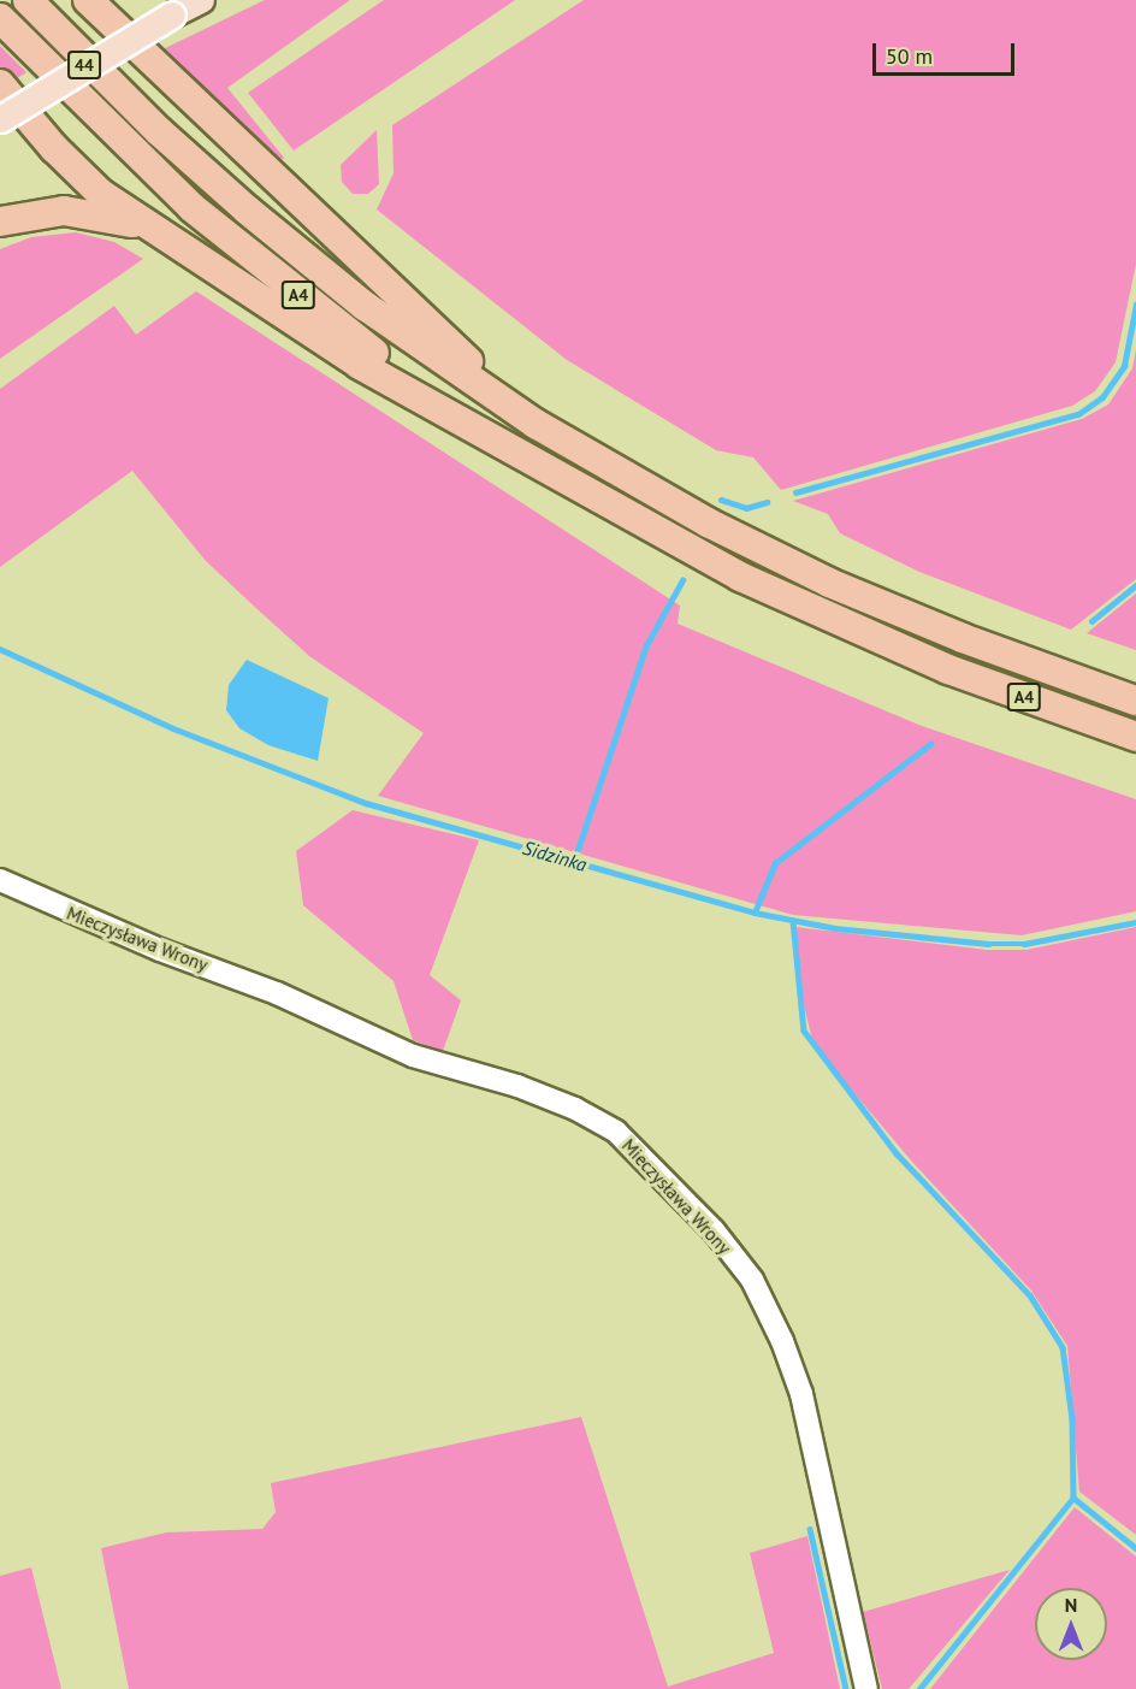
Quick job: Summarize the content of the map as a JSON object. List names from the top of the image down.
{
  "streets": {
    "highway": ["A4"],
    "main road": ["44"],
    "street": ["Mieczysława Wrony"]
  },
  "water": ["Sidzinka"],
  "scale_bar": "50 m",
  "north": "top"
}
